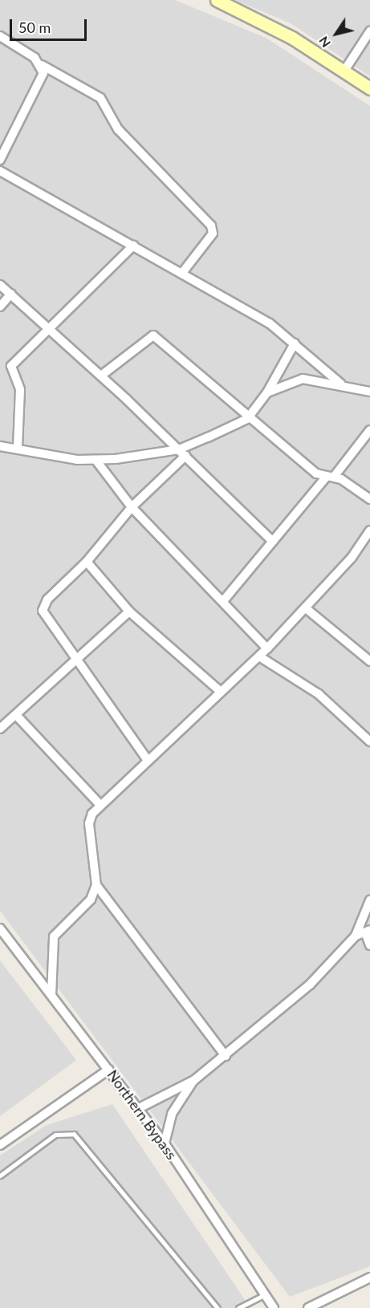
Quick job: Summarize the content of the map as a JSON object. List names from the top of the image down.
{
  "streets": {
    "street": ["Northern Bypass"]
  },
  "scale_bar": "50 m",
  "north": "bottom left"
}
